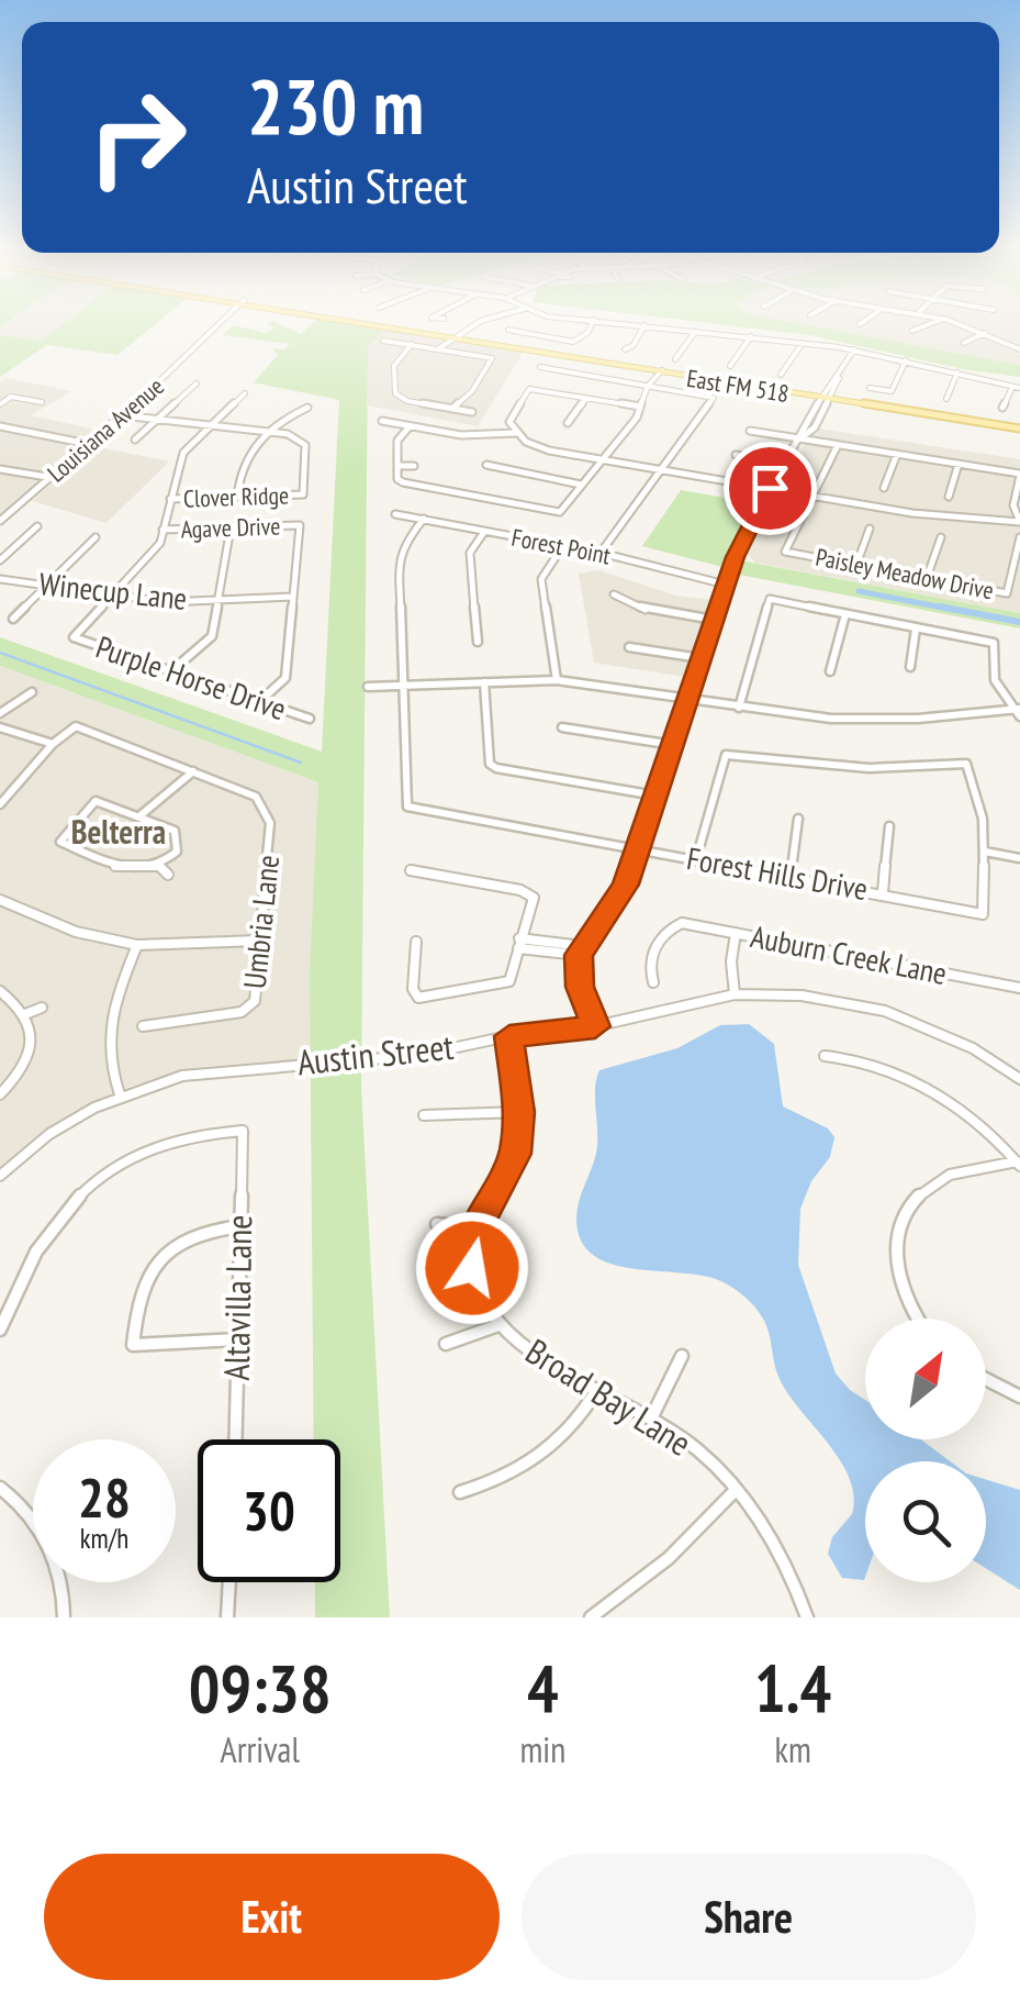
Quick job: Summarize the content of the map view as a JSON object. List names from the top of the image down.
{
  "streets": {
    "main road": ["East FM 518"],
    "street": [
      "Louisiana Avenue",
      "Clover Ridge",
      "Agave Drive",
      "Forest Point",
      "Paisley Meadow Drive",
      "Winecup Lane",
      "Purple Horse Drive",
      "Forest Hills Drive",
      "Umbria Lane",
      "Auburn Creek Lane",
      "Austin Street",
      "Altavilla Lane",
      "Broad Bay Lane"
    ]
  },
  "crossings": [
    ["Agave Drive", "Winecup Lane"],
    ["Forest Point", "Forest Hills Drive"],
    ["Austin Street", "Broad Bay Lane"]
  ],
  "districts": ["Belterra"],
  "north": "top right",
  "page": {
    "turn": ["230 m", "Austin Street"],
    "speed": "28 km/h",
    "limit": "30",
    "eta": [
      "09:38",
      "Arrival",
      "4",
      "min",
      "1.4",
      "km"
    ],
    "buttons": ["Exit", "Share"]
  }
}
